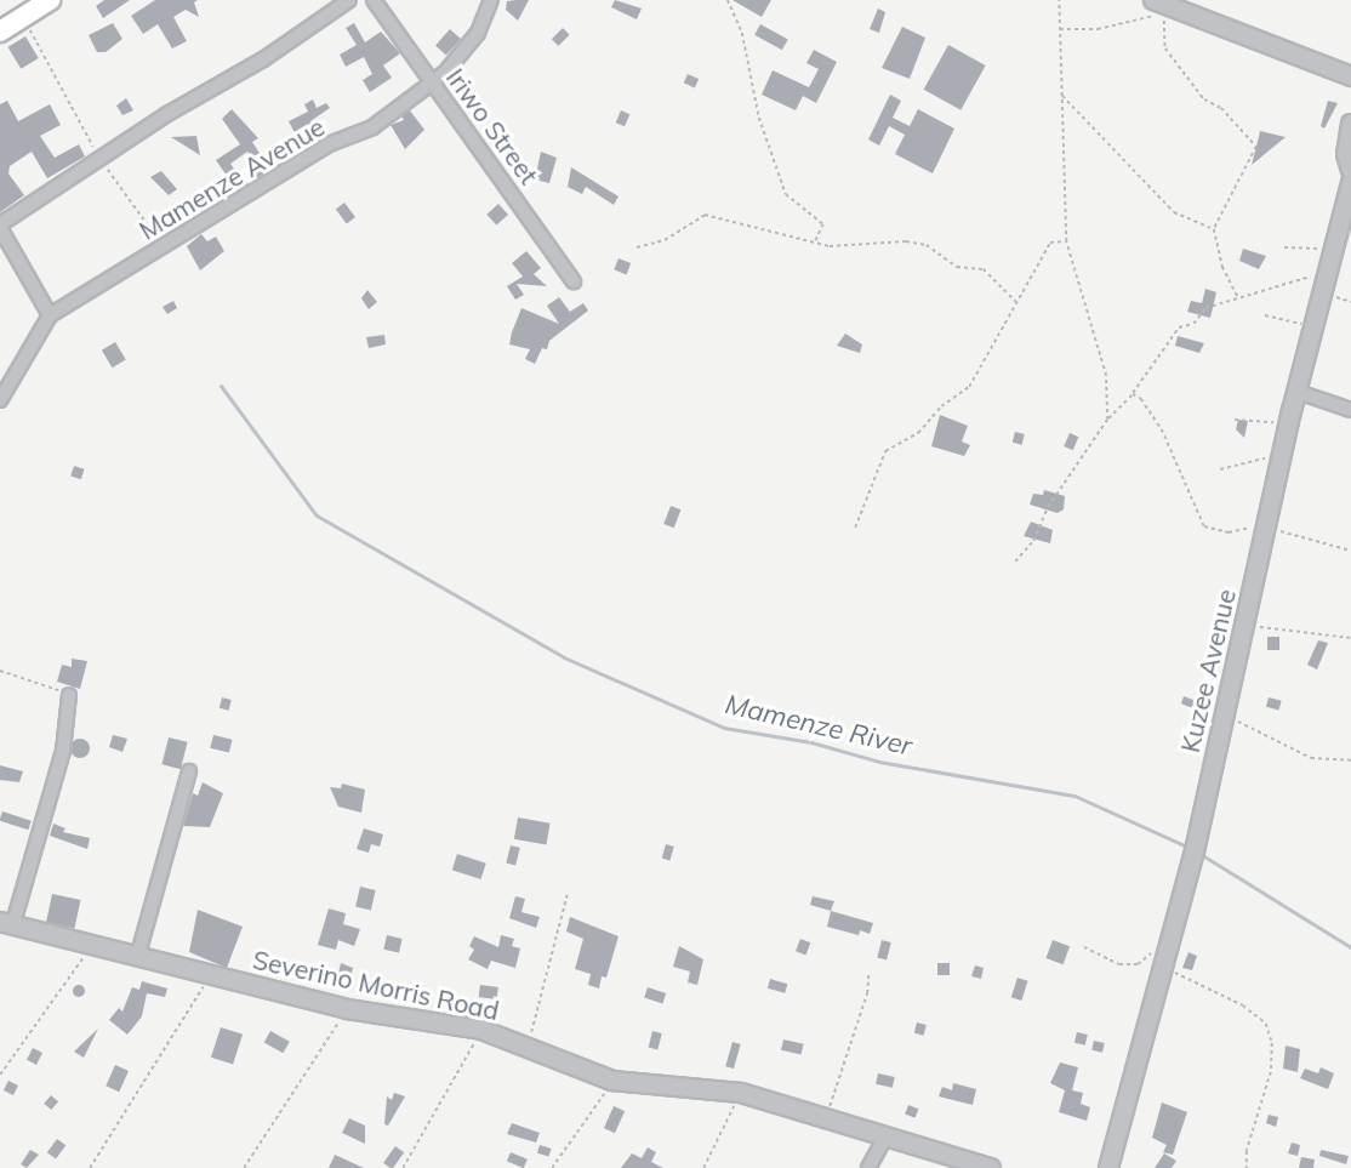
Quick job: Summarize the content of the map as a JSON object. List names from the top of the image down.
{
  "streets": {
    "street": [
      "Iriwo Street",
      "Mamenze Avenue",
      "Kuzee Avenue",
      "Severino Morris Road"
    ]
  },
  "crossings": [
    ["Iriwo Street", "Mamenze Avenue"]
  ],
  "water": ["Mamenze River"]
}
